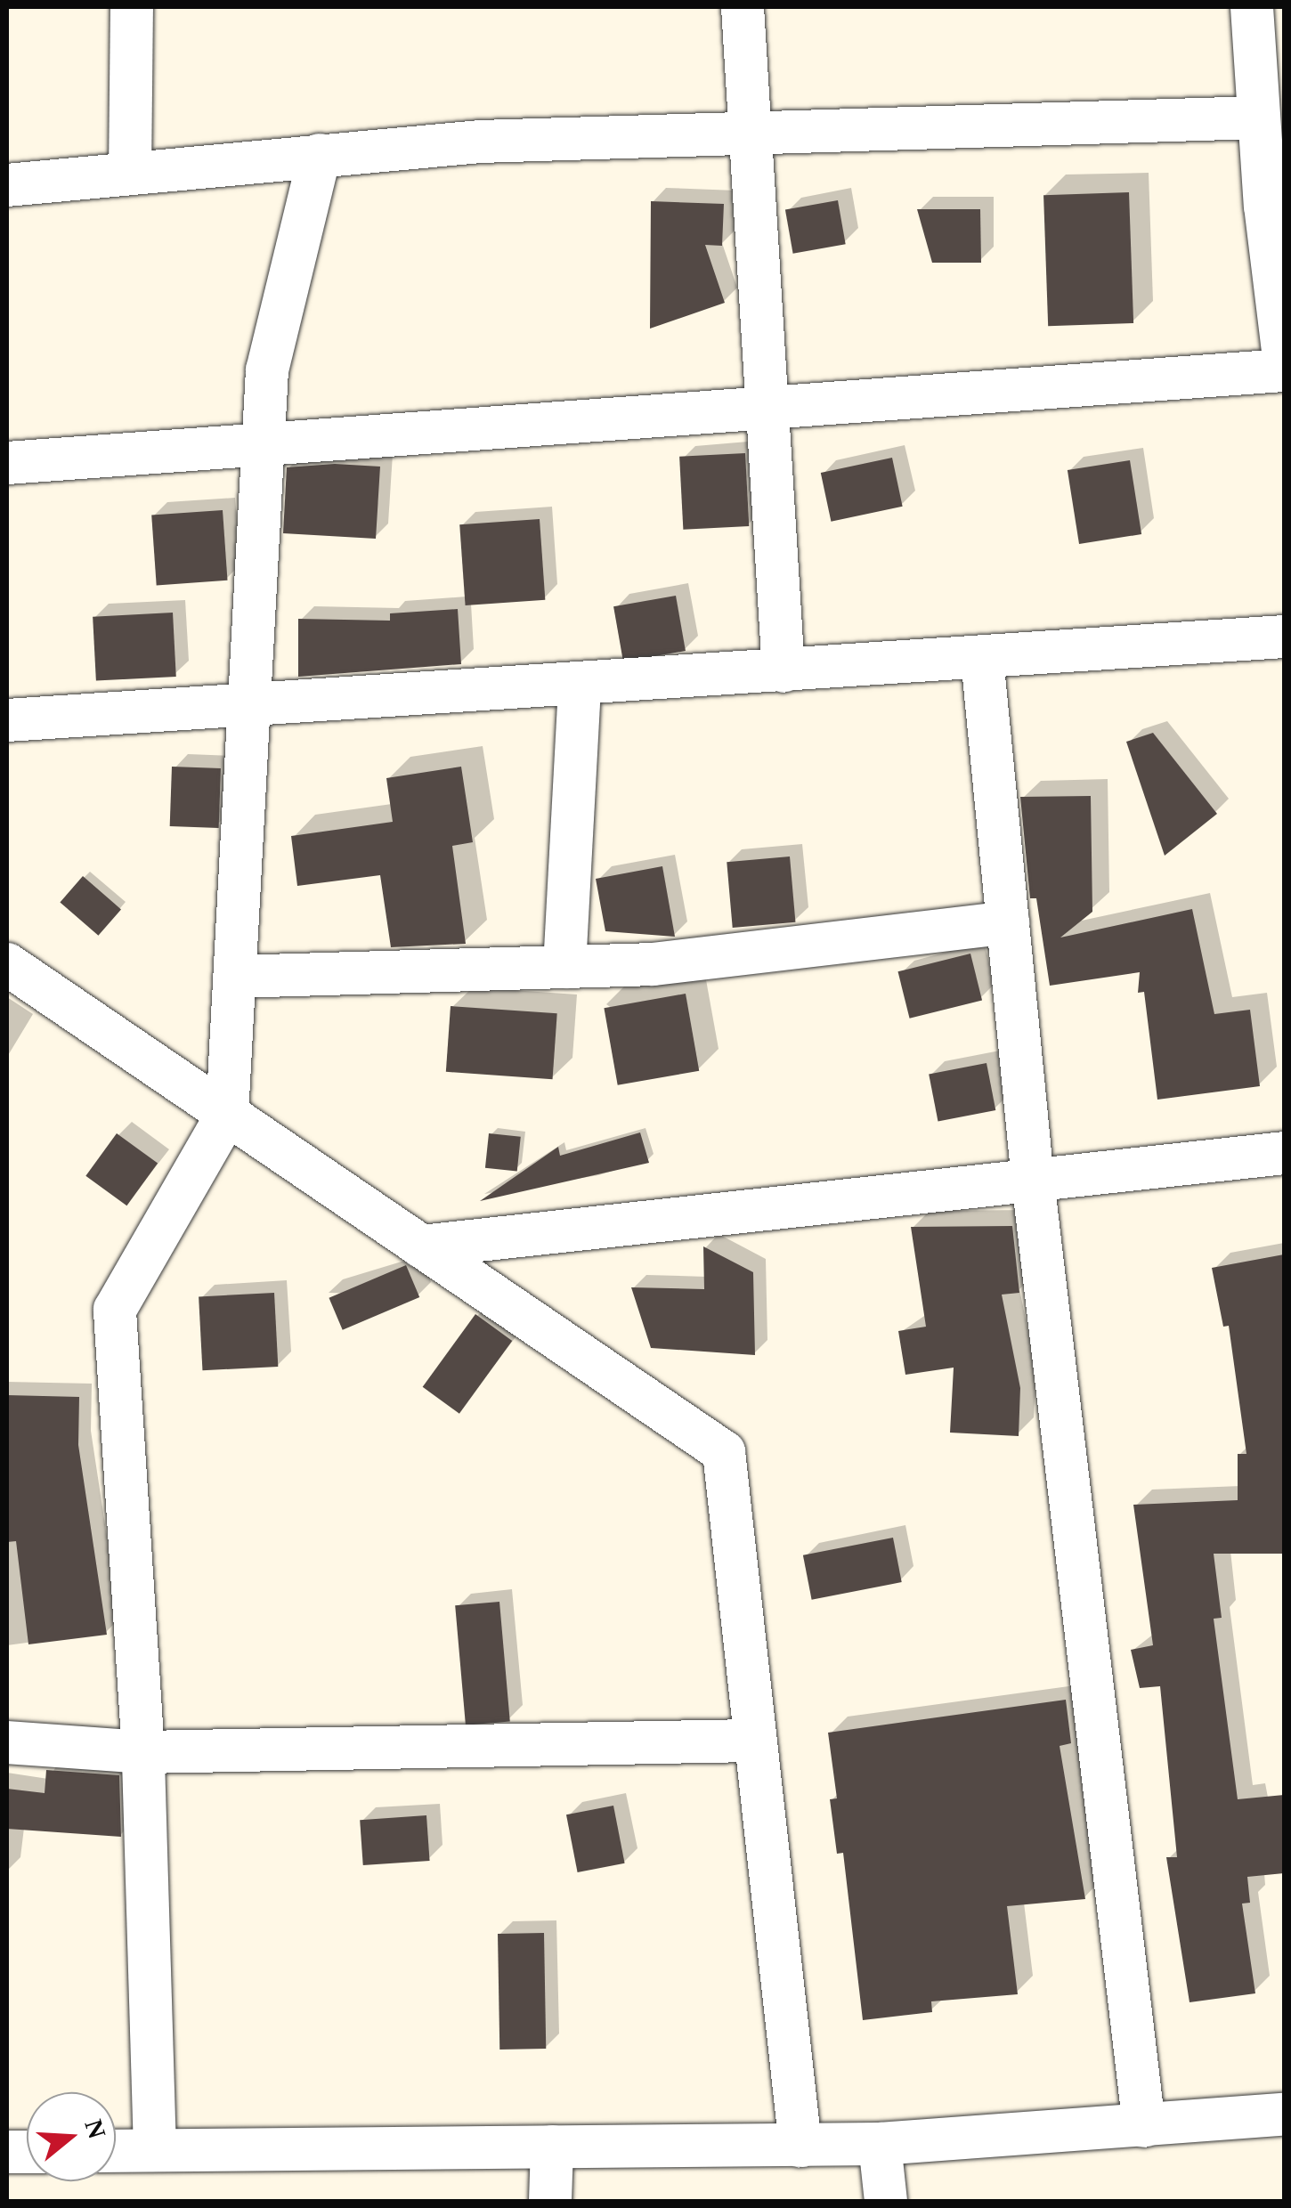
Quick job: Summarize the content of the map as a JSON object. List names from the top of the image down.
{
  "north": "right"
}
